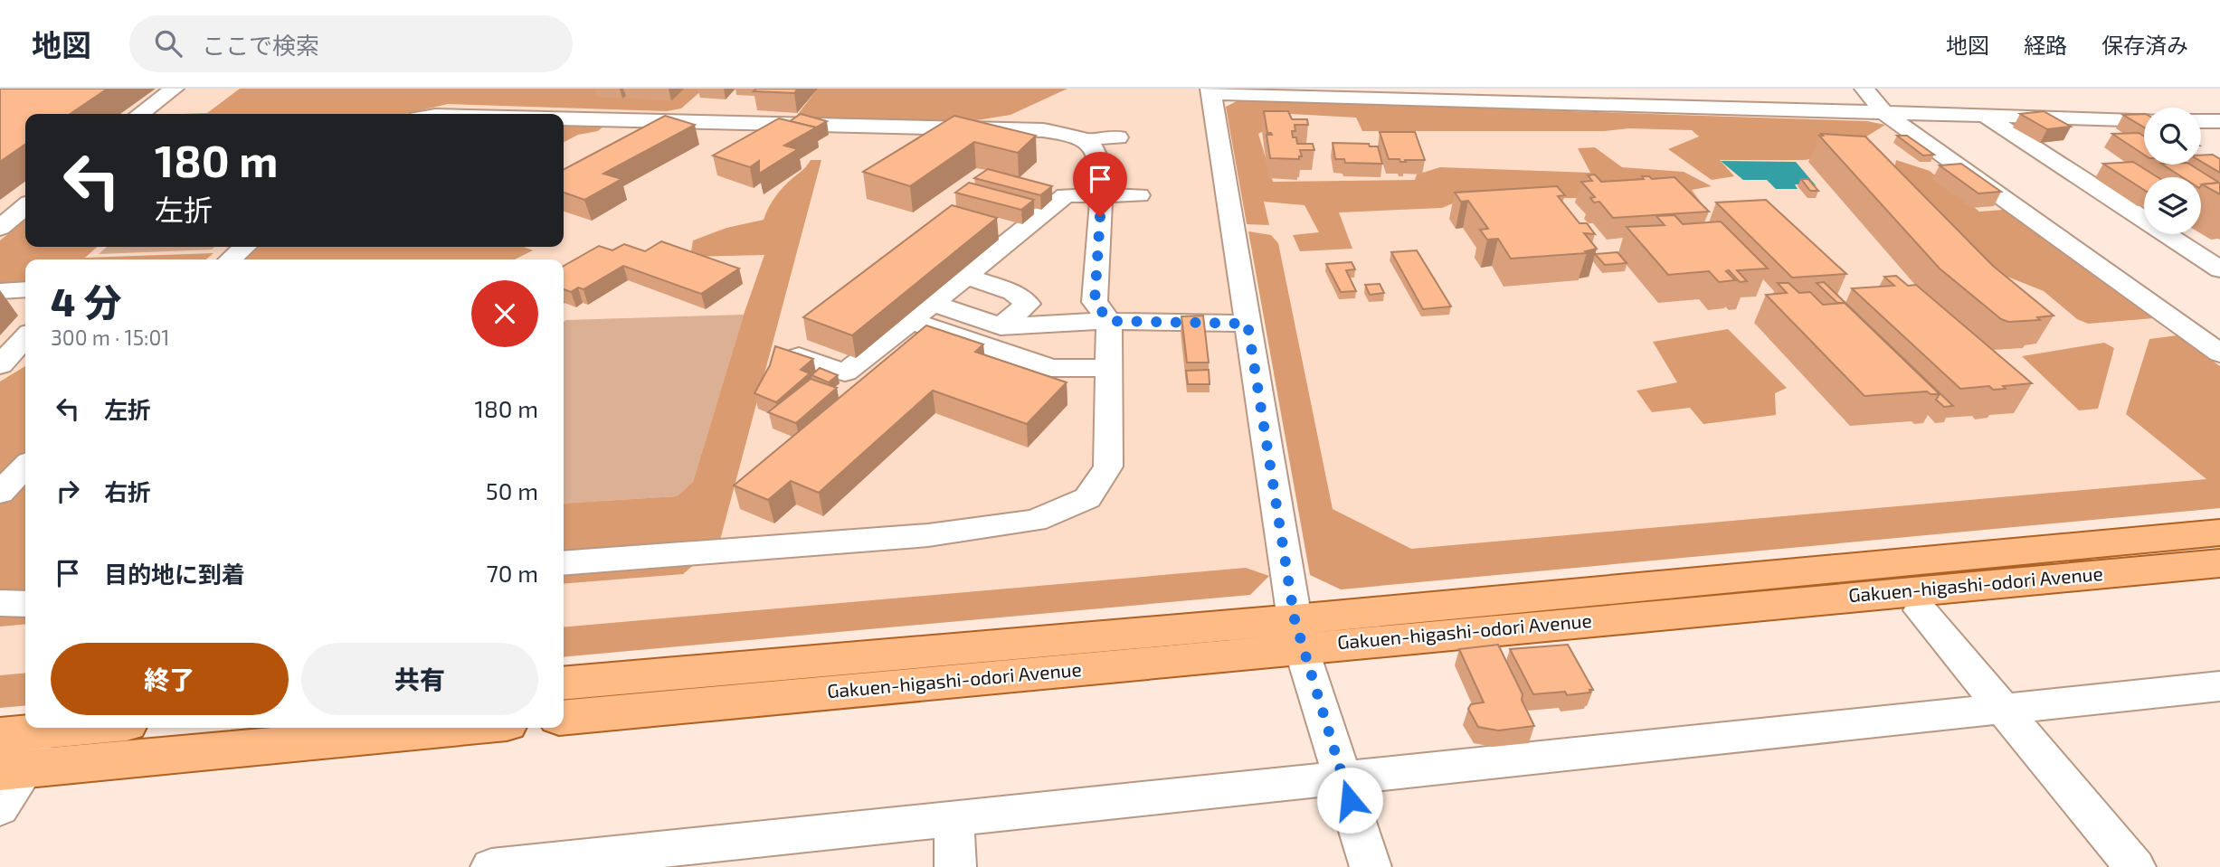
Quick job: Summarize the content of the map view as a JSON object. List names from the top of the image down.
{
  "streets": {
    "main road": ["Gakuen-higashi-odori Avenue"]
  },
  "page": {
    "header": "地図",
    "search": "ここで検索",
    "nav": ["地図", "経路", "保存済み"],
    "turn": ["180 m", "左折"],
    "heading": ["4 分", "300 m · 15:01"],
    "list": [
      {
        "name": "左折",
        "value": "180 m"
      },
      {
        "name": "右折",
        "value": "50 m"
      },
      {
        "name": "目的地に到着",
        "value": "70 m"
      }
    ],
    "buttons": ["終了", "共有"]
  }
}
